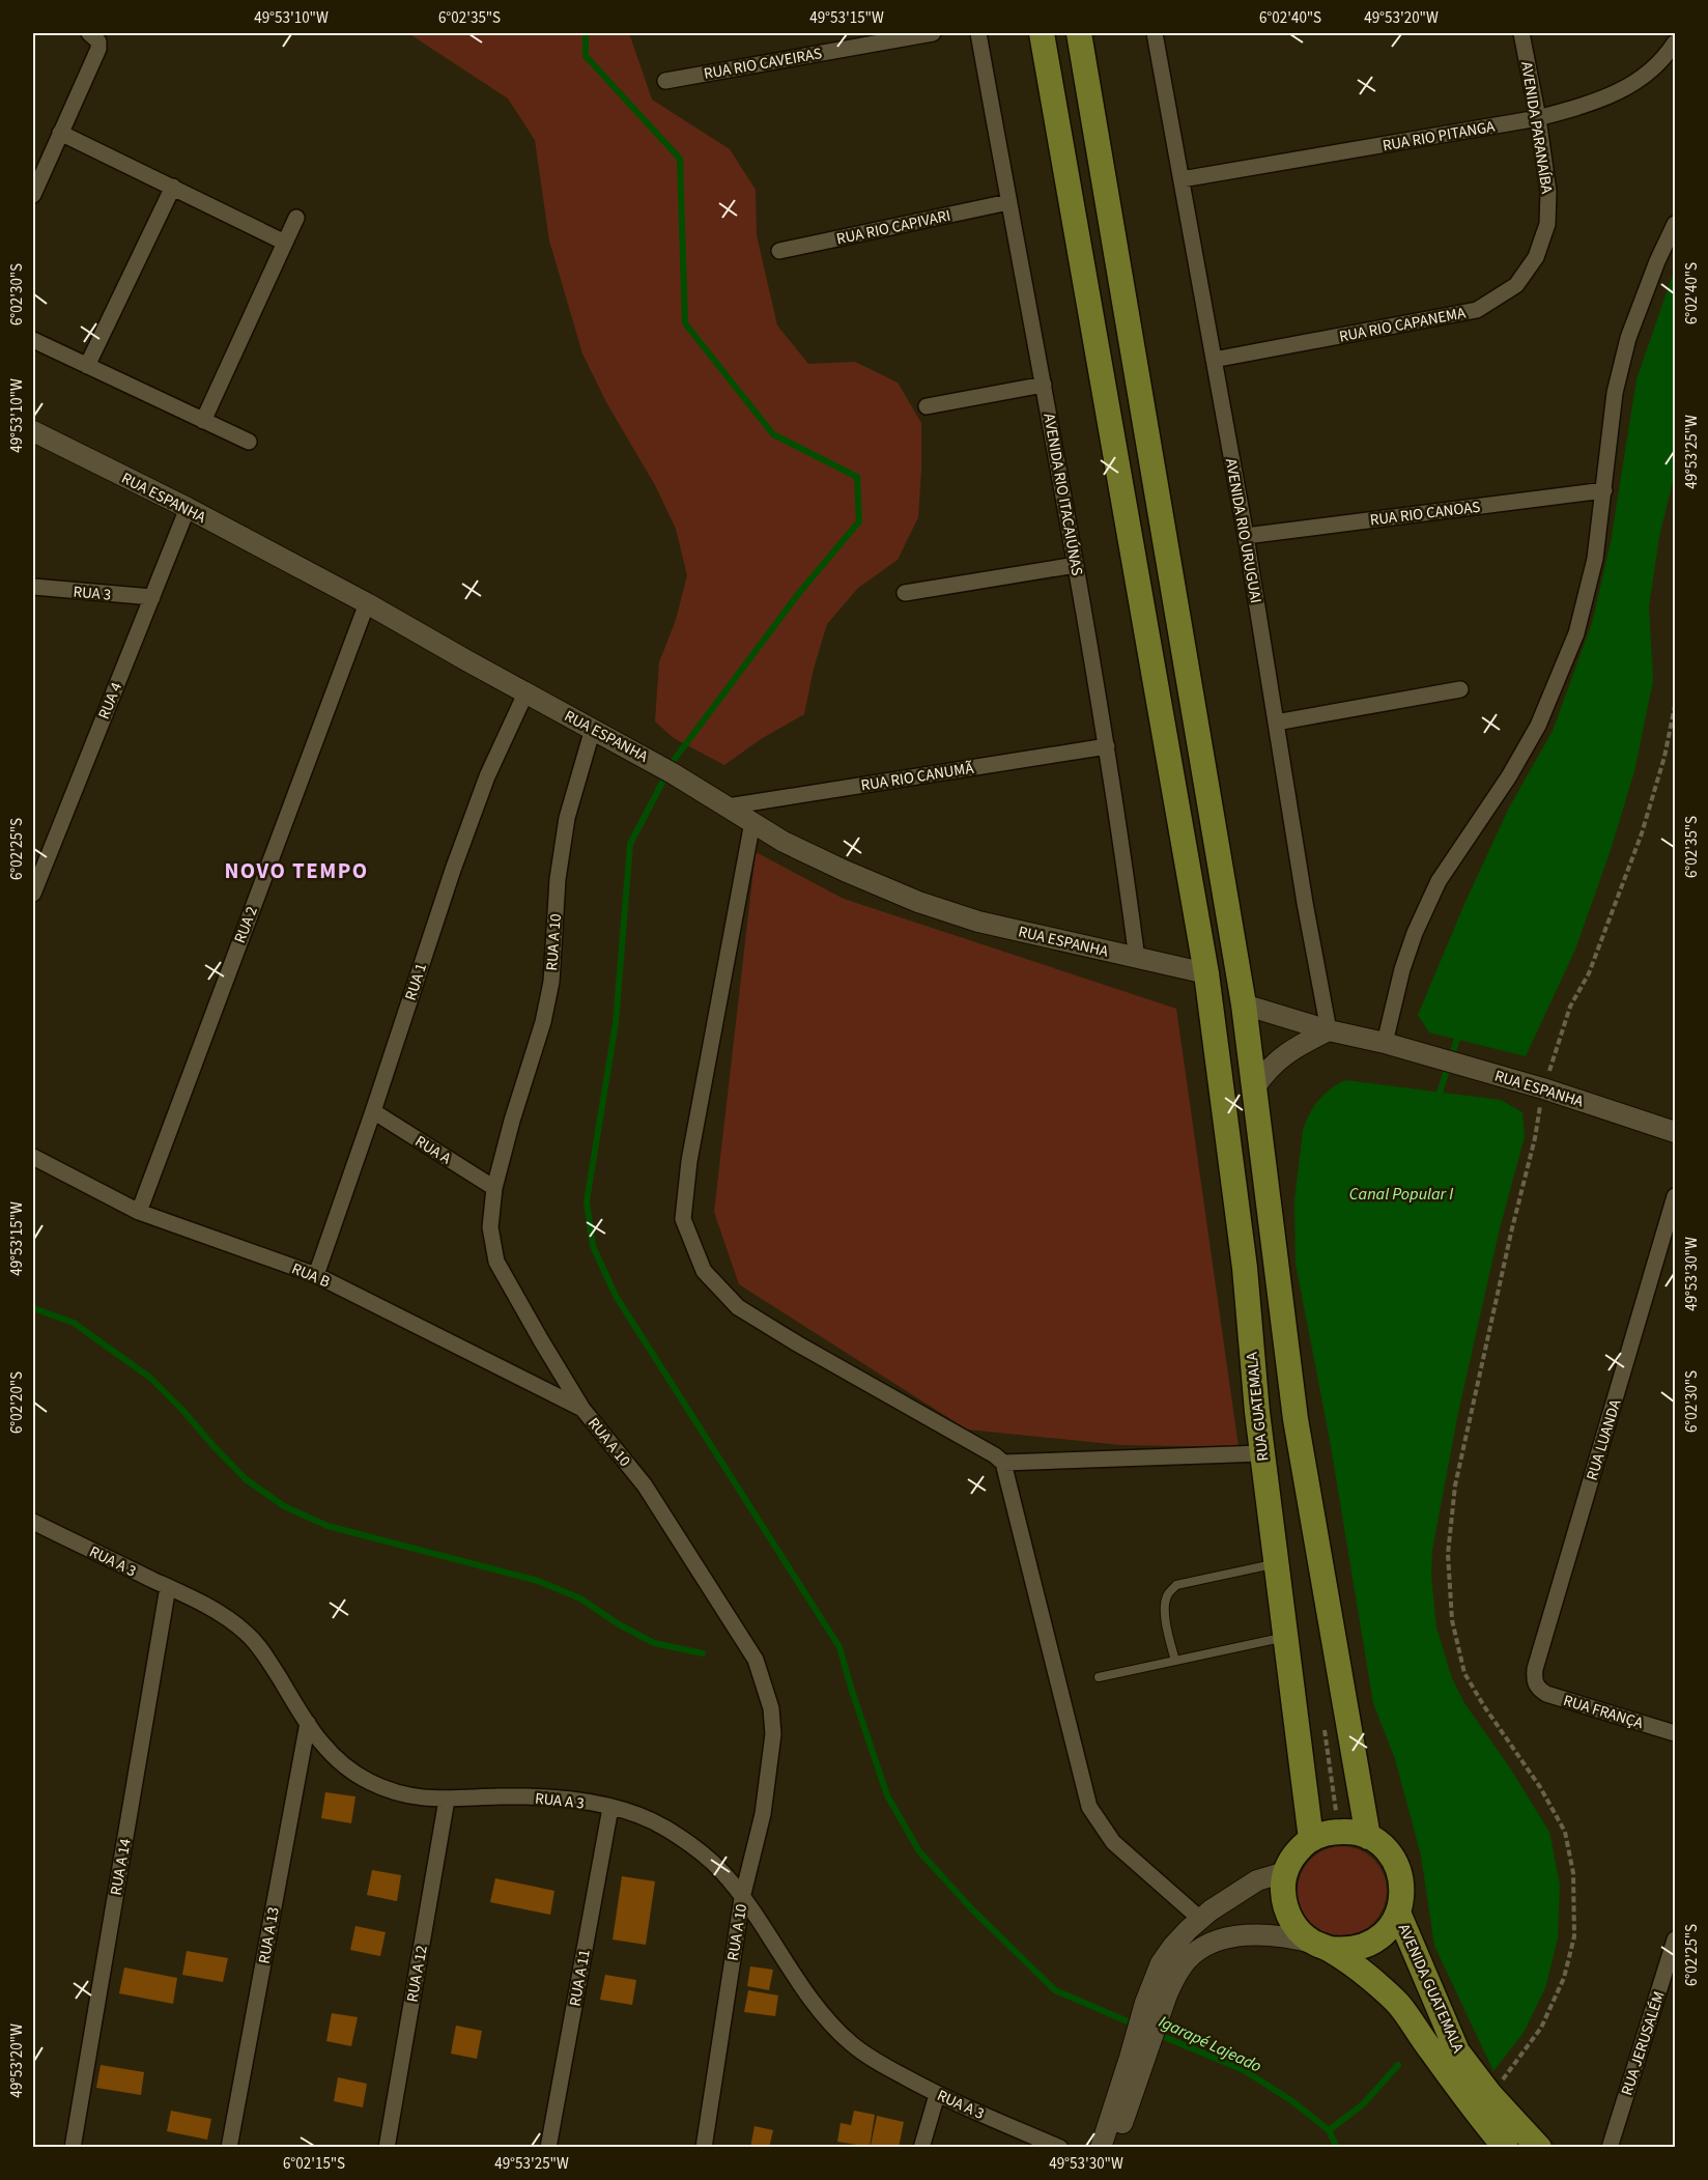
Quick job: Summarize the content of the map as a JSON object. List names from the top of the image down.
{
  "streets": {
    "main road": ["RUA GUATEMALA", "AVENIDA GUATEMALA"],
    "street": [
      "RUA RIO CAVEIRAS",
      "AVENIDA PARANAÍBA",
      "RUA RIO PITANGA",
      "RUA RIO CAPIVARI",
      "RUA RIO CAPANEMA",
      "AVENIDA RIO ITACAIÚNAS",
      "RUA ESPANHA",
      "RUA RIO CANOAS",
      "AVENIDA RIO URUGUAI",
      "RUA 3",
      "RUA 4",
      "RUA RIO CANUMÃ",
      "RUA 2",
      "RUA A 10",
      "RUA 1",
      "RUA A",
      "RUA B",
      "RUA LUANDA",
      "RUA A 3",
      "RUA FRANÇA",
      "RUA A 14",
      "RUA A 13",
      "RUA A 12",
      "RUA A 11",
      "RUA JERUSALÉM"
    ]
  },
  "crossings": [
    ["AVENIDA PARANAÍBA", "RUA RIO PITANGA"],
    ["AVENIDA PARANAÍBA", "RUA RIO CAPANEMA"],
    ["RUA RIO PITANGA", "AVENIDA RIO URUGUAI"],
    ["RUA RIO CAPIVARI", "AVENIDA RIO ITACAIÚNAS"],
    ["RUA RIO CAPANEMA", "AVENIDA RIO URUGUAI"],
    ["AVENIDA RIO ITACAIÚNAS", "RUA ESPANHA"],
    ["AVENIDA RIO ITACAIÚNAS", "RUA RIO CANUMÃ"],
    ["RUA ESPANHA", "AVENIDA RIO URUGUAI"],
    ["RUA ESPANHA", "RUA 4"],
    ["RUA ESPANHA", "RUA RIO CANUMÃ"],
    ["RUA ESPANHA", "RUA 2"],
    ["RUA ESPANHA", "RUA A 10"],
    ["RUA ESPANHA", "RUA 1"],
    ["RUA ESPANHA", "RUA GUATEMALA"],
    ["RUA RIO CANOAS", "AVENIDA RIO URUGUAI"],
    ["RUA 3", "RUA 4"],
    ["RUA 2", "RUA B"],
    ["RUA A 10", "RUA A"],
    ["RUA A 10", "RUA B"],
    ["RUA A 10", "RUA A 3"],
    ["RUA 1", "RUA A"],
    ["RUA 1", "RUA B"],
    ["RUA GUATEMALA", "AVENIDA GUATEMALA"],
    ["RUA LUANDA", "RUA FRANÇA"],
    ["RUA A 3", "RUA A 14"],
    ["RUA A 3", "RUA A 13"],
    ["RUA A 3", "RUA A 12"],
    ["RUA A 3", "RUA A 11"]
  ],
  "districts": ["NOVO TEMPO"],
  "water": ["Canal Popular I", "Igarapé Lajeado"],
  "coordinates": [
    "49°53'10\"W",
    "6°02'35\"S",
    "49°53'15\"W",
    "6°02'40\"S",
    "49°53'20\"W",
    "6°02'30\"S",
    "49°53'25\"W",
    "6°02'25\"S",
    "49°53'30\"W",
    "6°02'20\"S",
    "6°02'15\"S"
  ]
}
